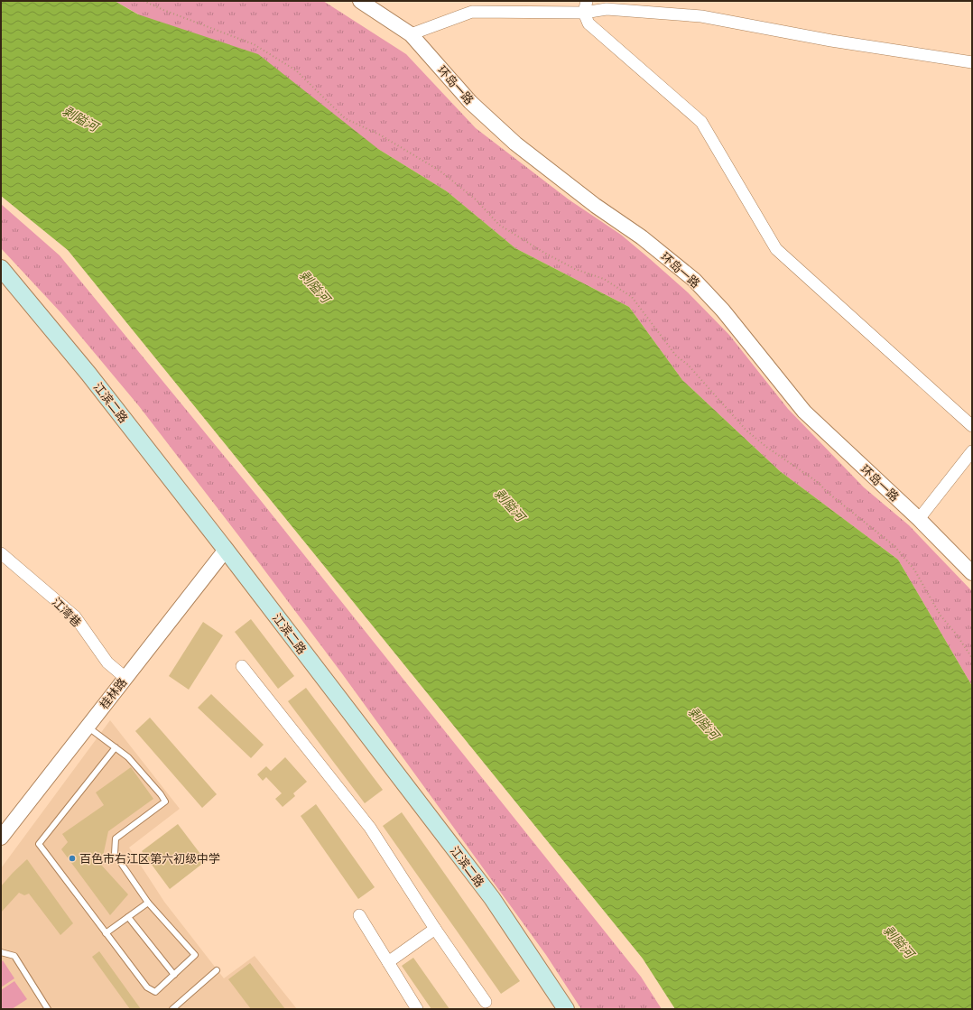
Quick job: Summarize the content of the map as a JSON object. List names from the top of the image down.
{
  "streets": {
    "main road": ["江滨二路"],
    "street": ["环岛一路", "江湾巷", "桂林路"]
  },
  "crossings": [
    ["江滨二路", "桂林路"],
    ["江湾巷", "桂林路"]
  ],
  "water": ["剥隘河"],
  "places": ["百色市右江区第六初级中学"]
}
